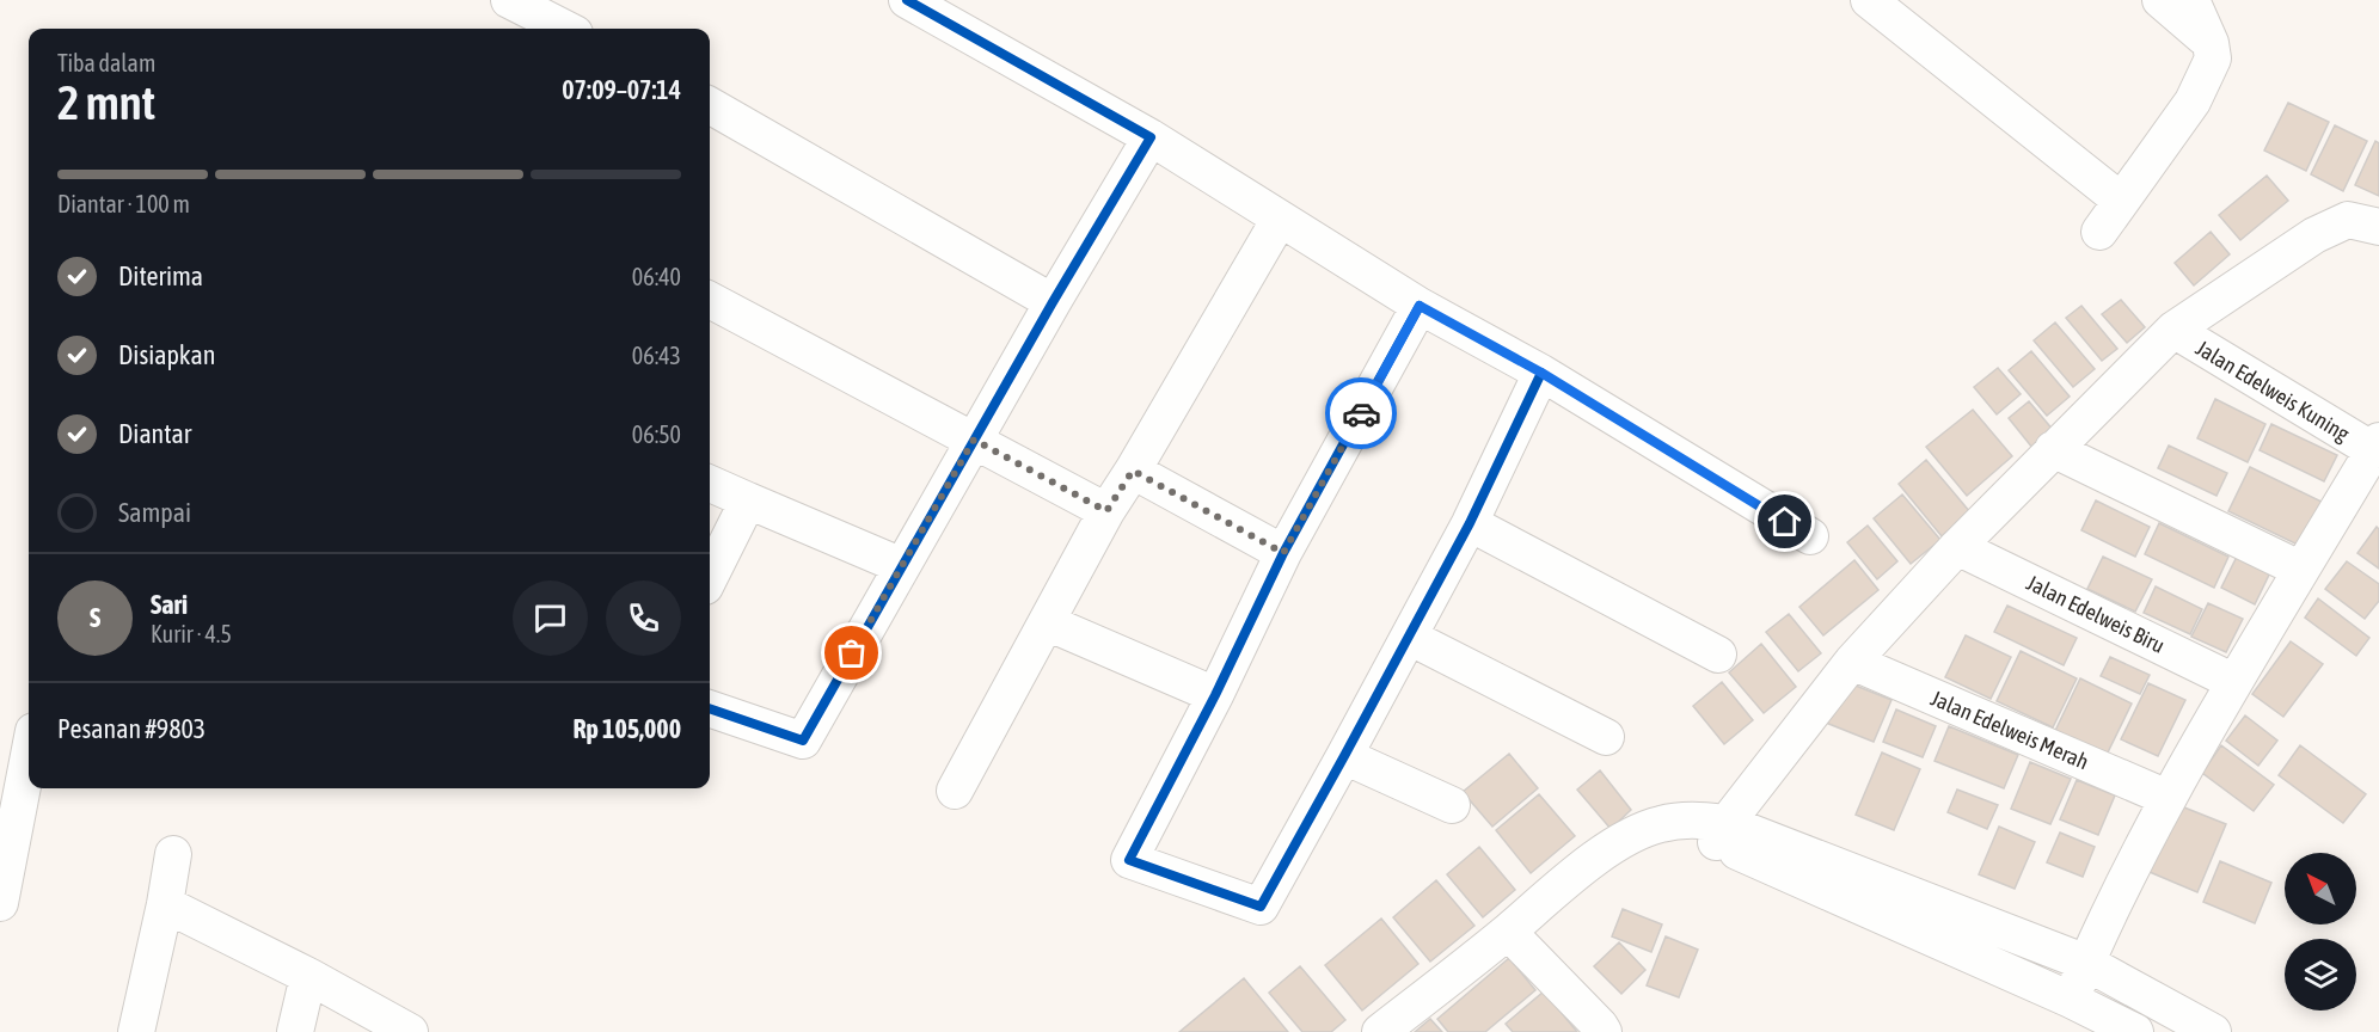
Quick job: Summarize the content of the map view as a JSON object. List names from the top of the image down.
{
  "streets": {
    "street": ["Jalan Edelweis Kuning", "Jalan Edelweis Biru", "Jalan Edelweis Merah"]
  },
  "north": "top left",
  "page": {
    "heading": ["2 mnt", "Tiba dalam", "07:09–07:14"],
    "panel": [
      "Sari",
      "Kurir · 4.5",
      "Pesanan #9803",
      "Rp 105,000"
    ],
    "bar": "Diantar · 100 m",
    "list": [
      ["Diterima", "06:40"],
      ["Disiapkan", "06:43"],
      ["Diantar", "06:50"],
      "Sampai"
    ],
    "round": "S"
  }
}
